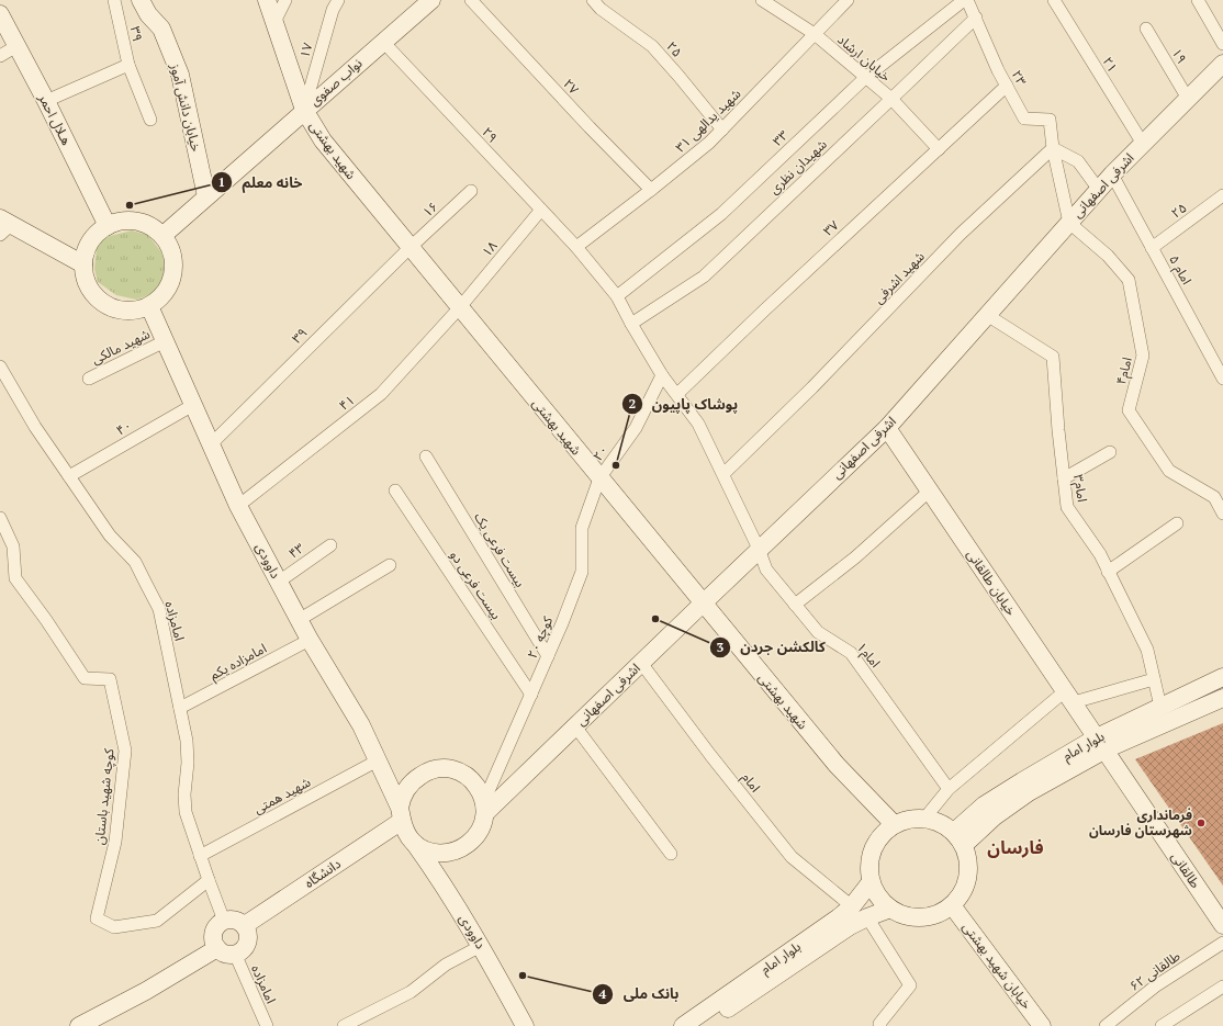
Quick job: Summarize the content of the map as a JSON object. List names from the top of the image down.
{
  "streets": {
    "main road": [
      "نواب صفوی",
      "خیابان دانش آموز",
      "هـلال احمر",
      "شهید بهشتی",
      "اشرفی اصفهانی",
      "داوودی",
      "خیابان طالقانی",
      "بلوار امام",
      "طالقانی",
      "دانشگاه",
      "خیابان شهید بهشتی"
    ],
    "street": [
      "۳۹",
      "۲۵",
      "۱۷",
      "۱۹",
      "خیابان ارشاد",
      "۲۱",
      "۲۳",
      "۲۷",
      "۳۱ شهید یدالهی",
      "۲۹",
      "۳۳",
      "شهیدان نظری",
      "۱۶",
      "۳۷",
      "۱۸",
      "امام ۵",
      "شهید اشرفی",
      "شهید مالکی",
      "امام۴",
      "۴۱",
      "۴۰",
      "۲۰",
      "امام۳",
      "بیست فرعی یک",
      "۴۳",
      "بیست فرعی دو",
      "امامزاده",
      "کوچه ۲۰",
      "امام۱",
      "امامزاده یکم",
      "امام",
      "شهید همتی",
      "کوچه شهید باستان",
      "طالقانی ۶۲"
    ]
  },
  "crossings": [
    ["۳۹", "شهید بهشتی"],
    ["۳۹", "۱۶"],
    ["۳۹", "داوودی"],
    ["۲۵", "۳۱ شهید یدالهی"],
    ["۲۵", "امام ۵"],
    ["۱۷", "نواب صفوی"],
    ["۱۷", "شهید بهشتی"],
    ["۱۹", "اشرفی اصفهانی"],
    ["خیابان ارشاد", "۳۱ شهید یدالهی"],
    ["خیابان ارشاد", "۳۳"],
    ["خیابان ارشاد", "شهیدان نظری"],
    ["خیابان ارشاد", "۳۷"],
    ["۲۱", "اشرفی اصفهانی"],
    ["۲۳", "شهیدان نظری"],
    ["۲۳", "۳۷"],
    ["۲۳", "شهید اشرفی"],
    ["نواب صفوی", "خیابان دانش آموز"],
    ["نواب صفوی", "هـلال احمر"],
    ["نواب صفوی", "۲۹"],
    ["نواب صفوی", "شهید بهشتی"],
    ["نواب صفوی", "داوودی"],
    ["۲۷", "۳۱ شهید یدالهی"],
    ["هـلال احمر", "داوودی"],
    ["۳۱ شهید یدالهی", "۲۹"],
    ["۲۹", "۳۳"],
    ["۲۹", "شهیدان نظری"],
    ["۲۹", "۳۷"],
    ["۲۹", "۱۸"],
    ["۲۹", "۲۰"],
    ["۲۹", "امام۱"],
    ["شهید بهشتی", "اشرفی اصفهانی"],
    ["شهید بهشتی", "۱۶"],
    ["شهید بهشتی", "۱۸"],
    ["شهید بهشتی", "۴۱"],
    ["شهید بهشتی", "۲۰"],
    ["شهید بهشتی", "کوچه ۲۰"],
    ["شهید بهشتی", "بلوار امام"],
    ["شهید بهشتی", "خیابان شهید بهشتی"],
    ["اشرفی اصفهانی", "امام ۵"],
    ["اشرفی اصفهانی", "امام۴"],
    ["اشرفی اصفهانی", "امام۳"],
    ["اشرفی اصفهانی", "داوودی"],
    ["اشرفی اصفهانی", "خیابان طالقانی"],
    ["اشرفی اصفهانی", "کوچه ۲۰"],
    ["اشرفی اصفهانی", "امام۱"],
    ["اشرفی اصفهانی", "امام"],
    ["اشرفی اصفهانی", "دانشگاه"],
    ["۳۷", "امام۱"],
    ["۱۸", "۴۱"],
    ["شهید اشرفی", "امام۱"],
    ["شهید مالکی", "داوودی"],
    ["۴۱", "داوودی"],
    ["۴۰", "داوودی"],
    ["۴۰", "امامزاده"],
    ["۲۰", "کوچه ۲۰"],
    ["امام۳", "بلوار امام"],
    ["بیست فرعی یک", "کوچه ۲۰"],
    ["۴۳", "داوودی"],
    ["داوودی", "کوچه ۲۰"],
    ["داوودی", "امامزاده یکم"],
    ["داوودی", "شهید همتی"],
    ["داوودی", "دانشگاه"],
    ["خیابان طالقانی", "بلوار امام"],
    ["خیابان طالقانی", "طالقانی"],
    ["بیست فرعی دو", "کوچه ۲۰"],
    ["امامزاده", "امامزاده یکم"],
    ["امامزاده", "شهید همتی"],
    ["امامزاده", "کوچه شهید باستان"],
    ["امامزاده", "دانشگاه"],
    ["کوچه ۲۰", "دانشگاه"],
    ["بلوار امام", "امام"],
    ["بلوار امام", "طالقانی"],
    ["بلوار امام", "خیابان شهید بهشتی"]
  ],
  "districts": ["فارسان"],
  "places": [
    "خانه معلم",
    "پوشاک پاپیون",
    "کالکشن جردن",
    "فرمانداری شهرستان فارسان",
    "بانک ملی"
  ]
}
